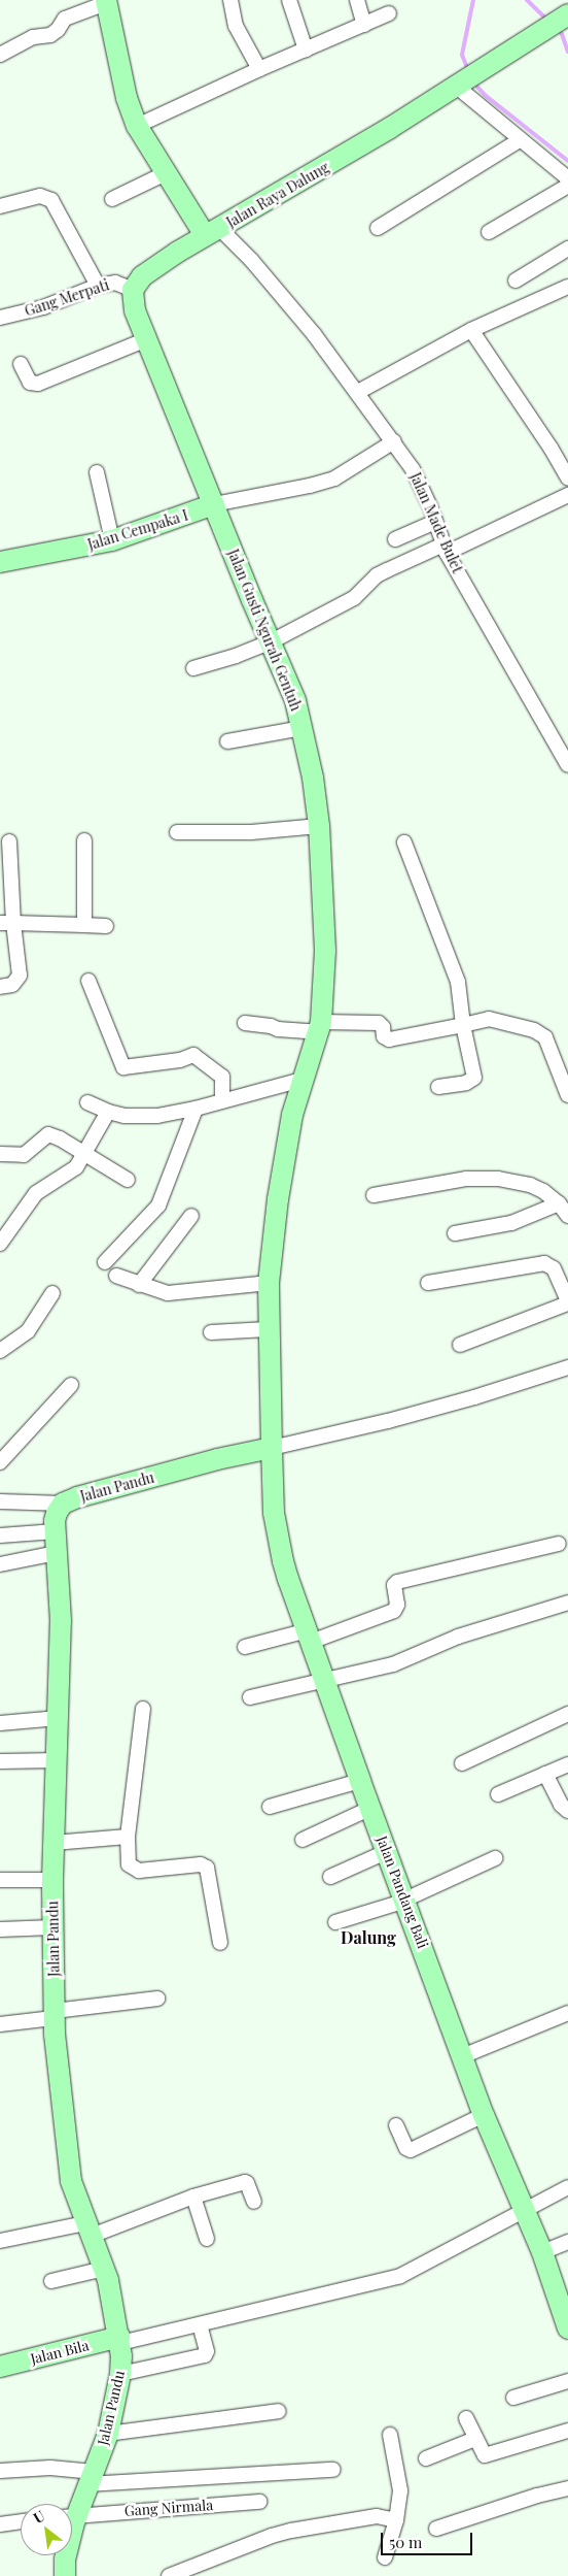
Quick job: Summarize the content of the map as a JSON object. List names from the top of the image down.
{
  "streets": {
    "main road": [
      "Jalan Raya Dalung",
      "Jalan Cempaka I",
      "Jalan Gusti Ngurah Gentuh",
      "Jalan Pandu",
      "Jalan Pandang Bali",
      "Jalan Bila"
    ],
    "street": ["Gang Merpati", "Jalan Made Bulet", "Gang Nirmala"]
  },
  "crossings": [
    ["Jalan Raya Dalung", "Jalan Made Bulet"],
    ["Gang Merpati", "Jalan Gusti Ngurah Gentuh"],
    ["Jalan Cempaka I", "Jalan Gusti Ngurah Gentuh"],
    ["Jalan Gusti Ngurah Gentuh", "Jalan Pandu"],
    ["Jalan Gusti Ngurah Gentuh", "Jalan Pandang Bali"],
    ["Jalan Pandu", "Jalan Pandang Bali"],
    ["Jalan Pandu", "Jalan Bila"]
  ],
  "districts": ["Dalung"],
  "scale_bar": "50 m",
  "north": "top left"
}
